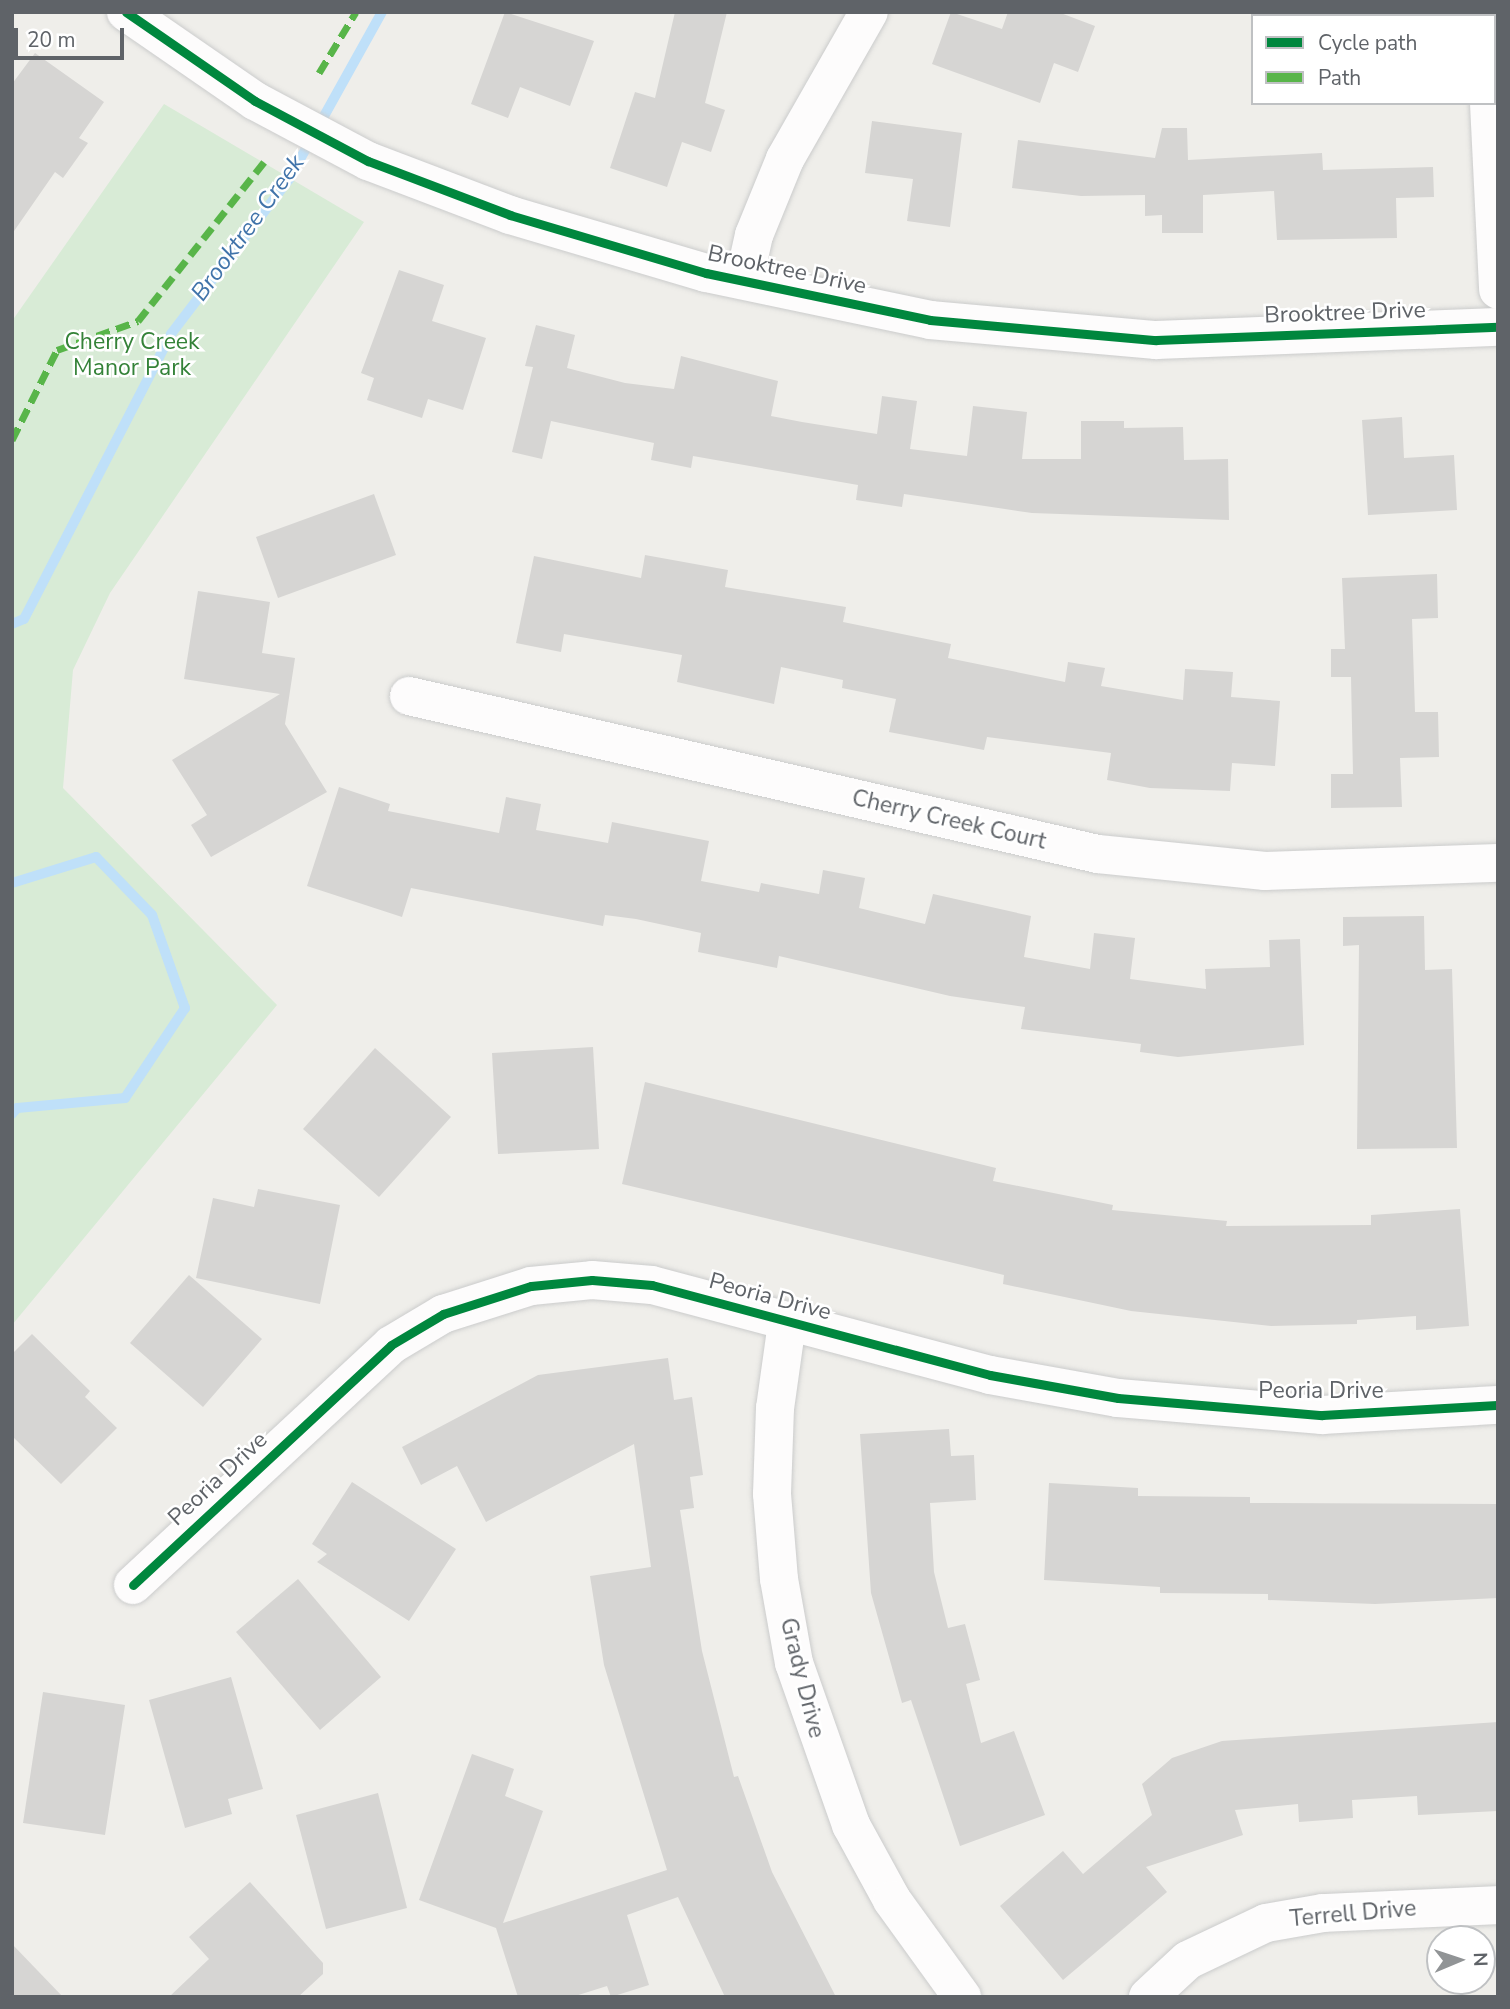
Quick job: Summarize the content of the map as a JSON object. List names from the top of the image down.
{
  "streets": {
    "street": [
      "Brooktree Drive",
      "Cherry Creek Court",
      "Peoria Drive",
      "Grady Drive",
      "Terrell Drive"
    ]
  },
  "crossings": [
    ["Peoria Drive", "Grady Drive"]
  ],
  "water": ["Brooktree Creek"],
  "parks": ["Cherry Creek Manor Park"],
  "legend": ["Cycle path", "Path"],
  "scale_bar": "20 m",
  "north": "right"
}
